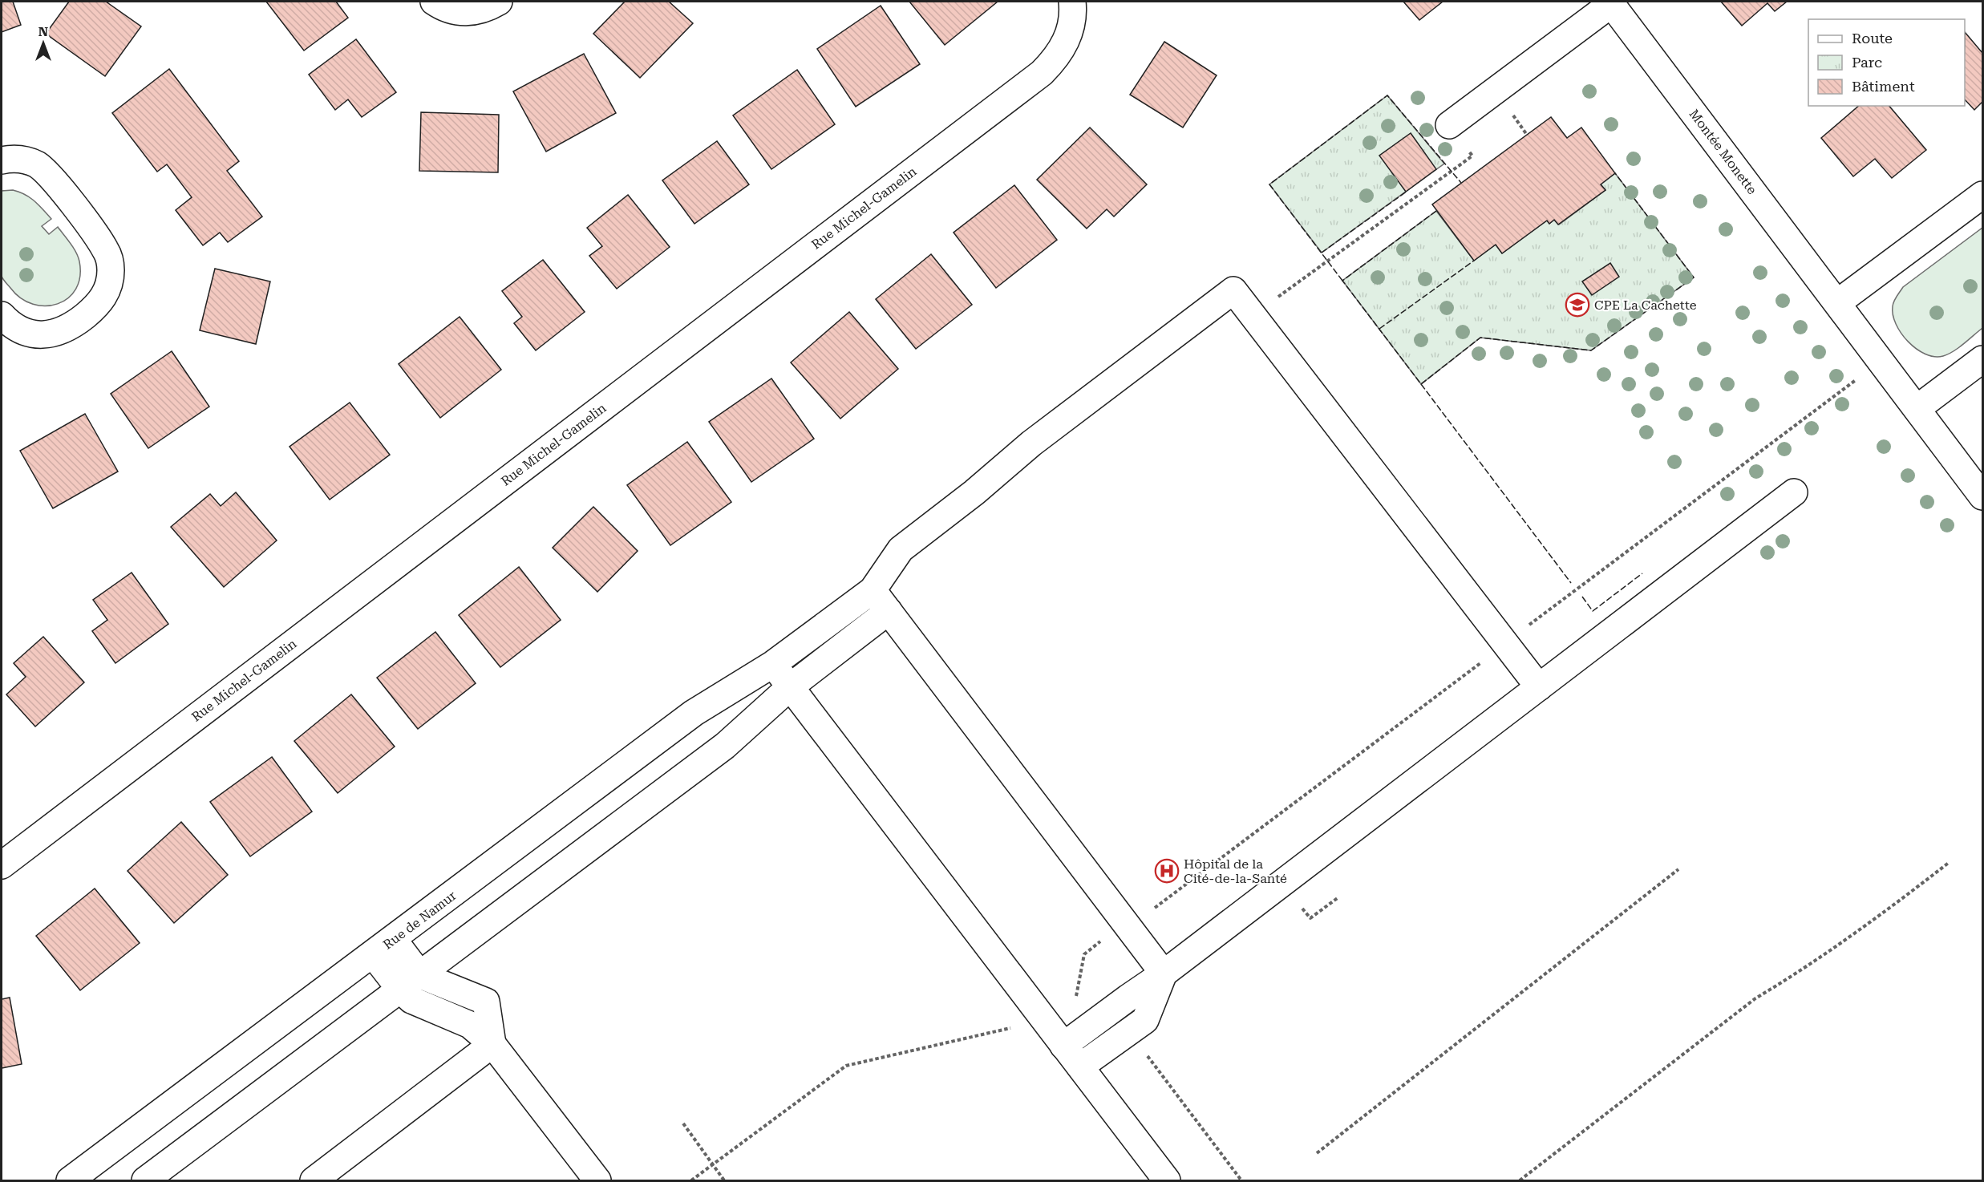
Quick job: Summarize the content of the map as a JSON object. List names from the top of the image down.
{
  "streets": {
    "street": ["Montée Monette", "Rue Michel-Gamelin", "Rue de Namur"]
  },
  "places": {
    "school or university": ["CPE La Cachette"],
    "hospital": ["Hôpital de la Cité-de-la-Santé"]
  },
  "legend": ["Route", "Parc", "Bâtiment"],
  "north": "top"
}
